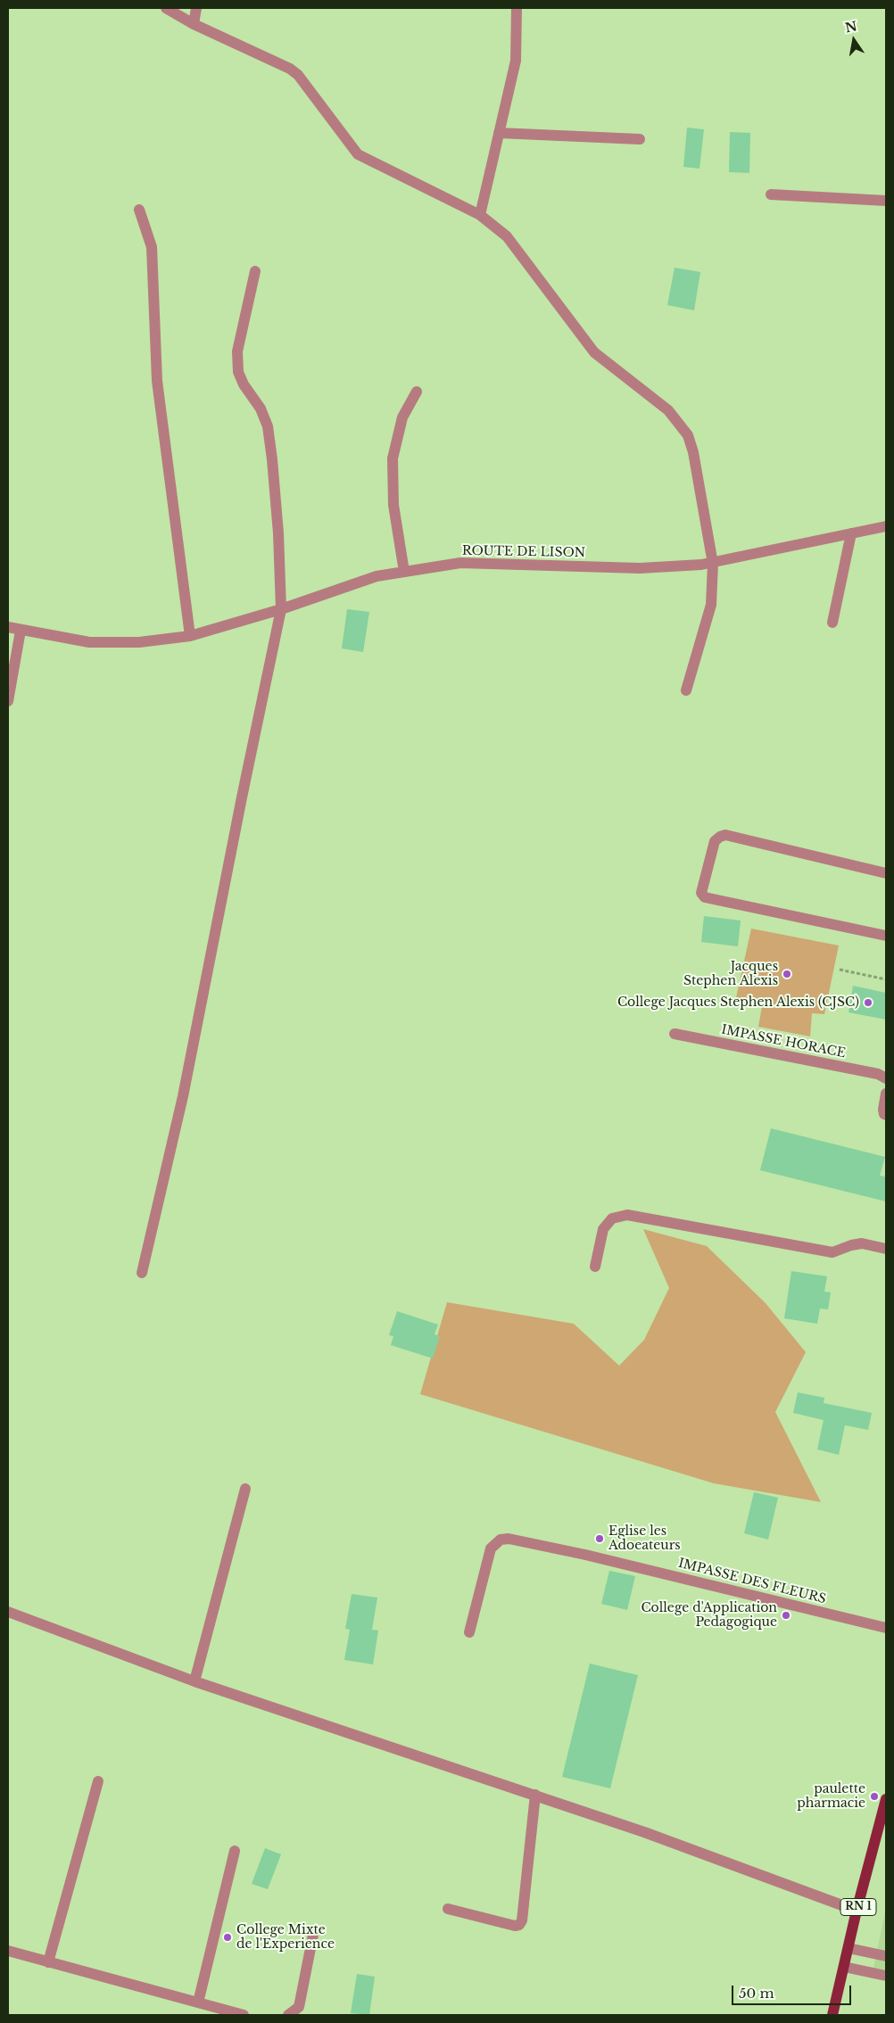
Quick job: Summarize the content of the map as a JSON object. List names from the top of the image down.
{
  "streets": {
    "main road": ["RN 1"],
    "street": ["ROUTE DE LISON", "IMPASSE HORACE", "IMPASSE DES FLEURS"]
  },
  "places": [
    "Jacques Stephen Alexis",
    "College Jacques Stephen Alexis (CJSC)",
    "Eglise les Adoeateurs",
    "College d'Application Pedagogique",
    "paulette pharmacie",
    "College Mixte de l'Experience"
  ],
  "scale_bar": "50 m",
  "north": "top"
}
